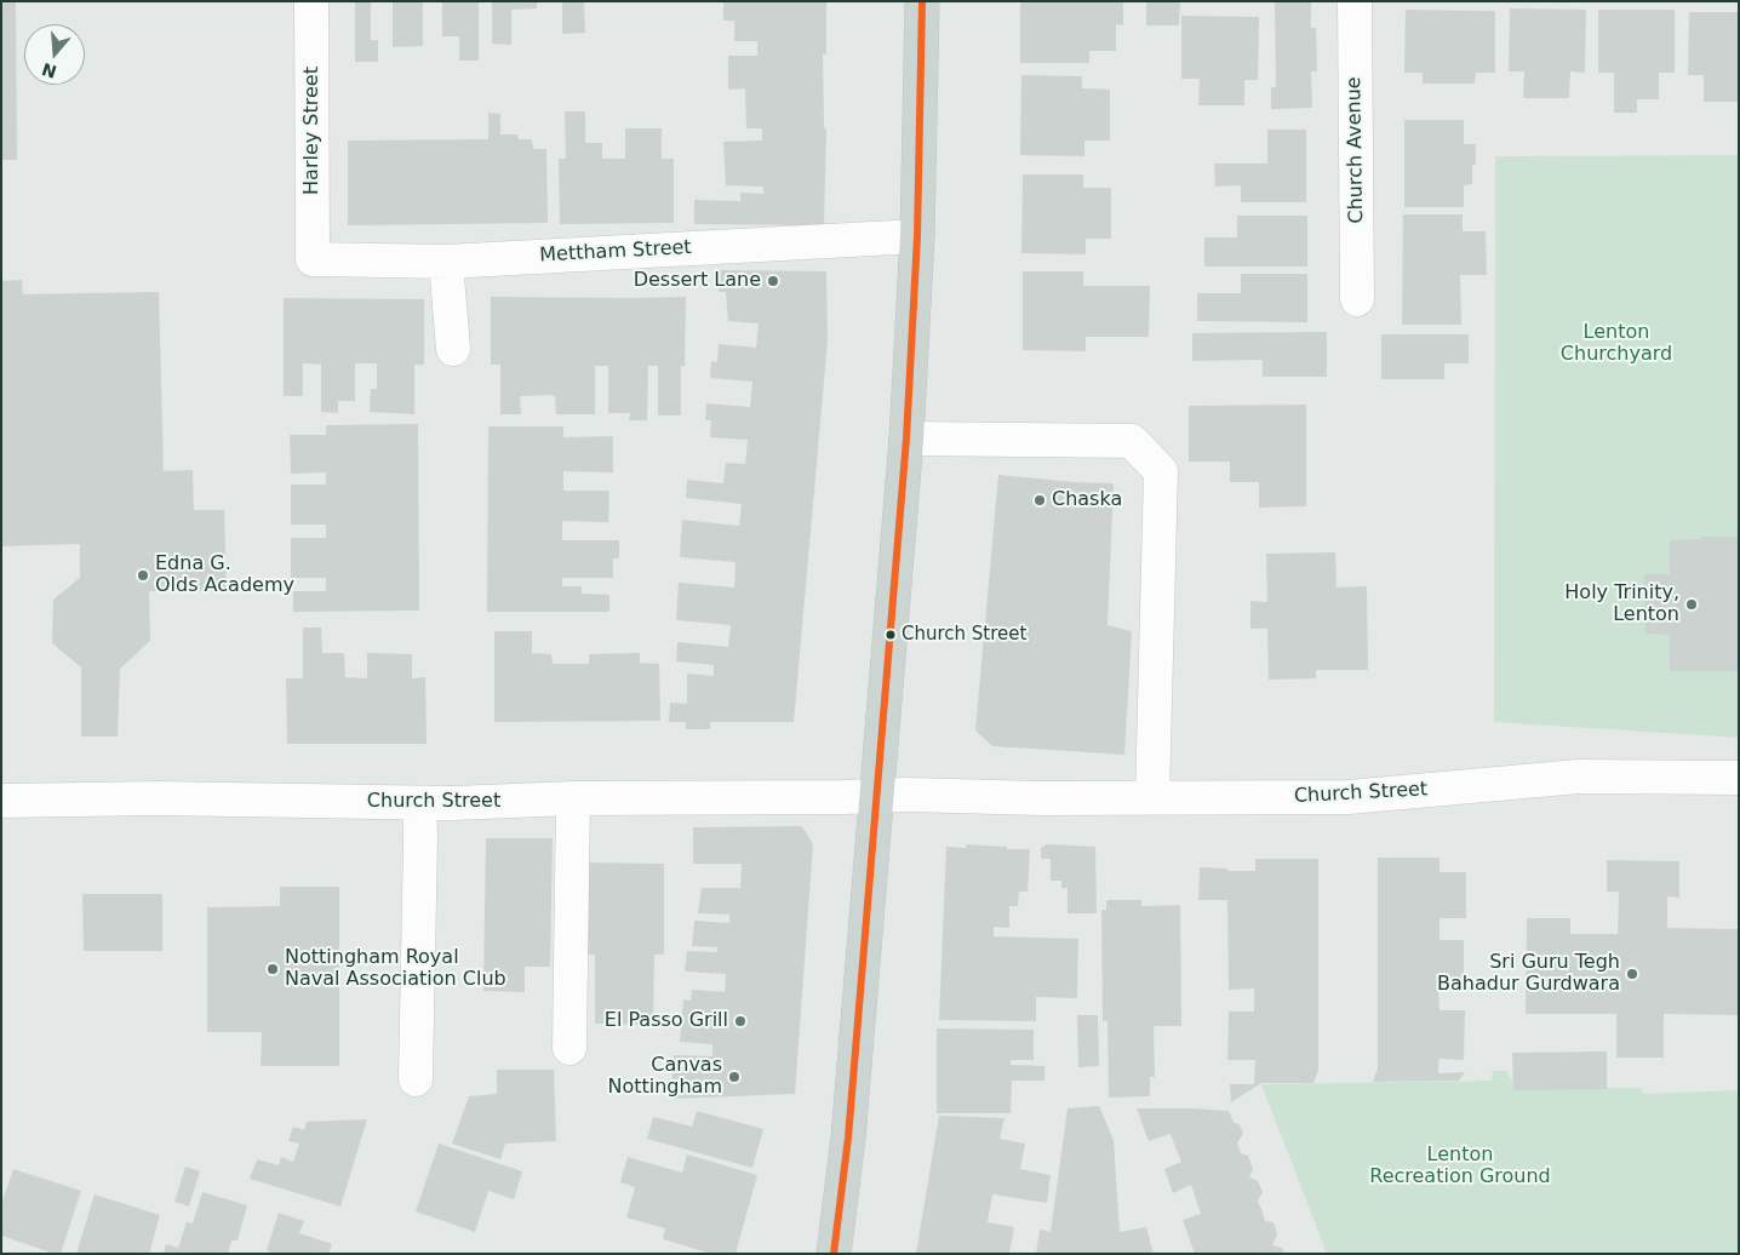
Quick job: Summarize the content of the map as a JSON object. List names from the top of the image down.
{
  "streets": {
    "street": [
      "Harley Street",
      "Church Avenue",
      "Mettham Street",
      "Church Street"
    ]
  },
  "crossings": [
    ["Harley Street", "Mettham Street"]
  ],
  "parks": ["Lenton Churchyard", "Lenton Recreation Ground"],
  "places": [
    "Dessert Lane",
    "Chaska",
    "Edna G. Olds Academy",
    "Holy Trinity, Lenton",
    "Church Street",
    "Nottingham Royal Naval Association Club",
    "Sri Guru Tegh Bahadur Gurdwara",
    "El Passo Grill",
    "Canvas Nottingham"
  ],
  "north": "bottom"
}
